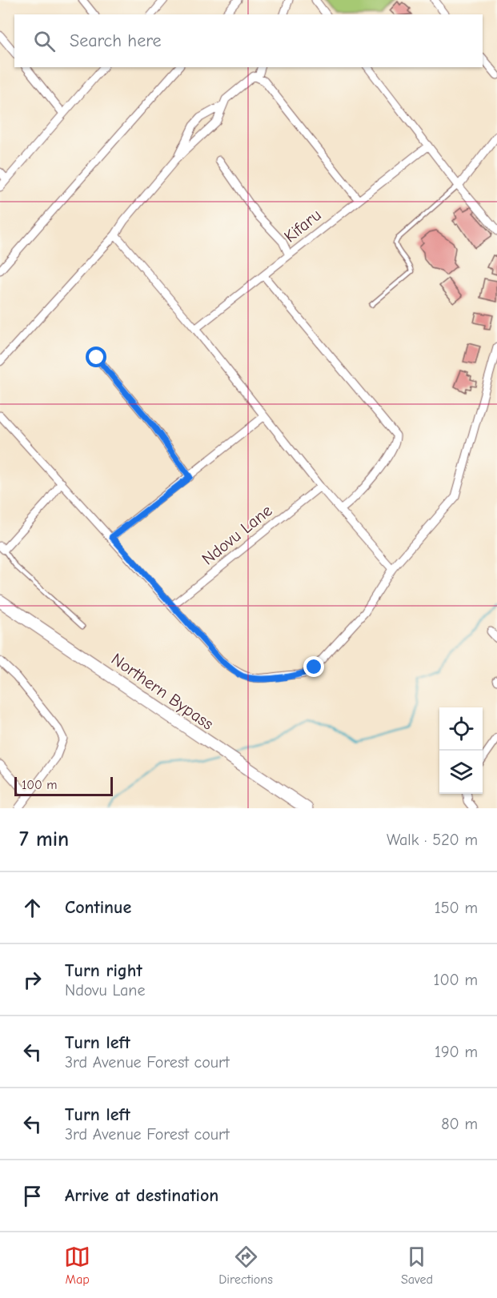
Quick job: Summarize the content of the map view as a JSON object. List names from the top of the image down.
{
  "streets": {
    "main road": ["Northern Bypass"],
    "street": ["Kifaru", "Ndovu Lane"]
  },
  "scale_bar": "100 m",
  "page": {
    "search": "Search here",
    "scale": "100 m",
    "heading": ["7 min", "Walk · 520 m"],
    "list": [
      ["Continue", "150 m"],
      ["Turn right", "Ndovu Lane", "100 m"],
      ["Turn left", "3rd Avenue Forest court", "190 m"],
      ["Turn left", "3rd Avenue Forest court", "80 m"],
      "Arrive at destination"
    ],
    "nav": ["Map", "Directions", "Saved"]
  }
}
